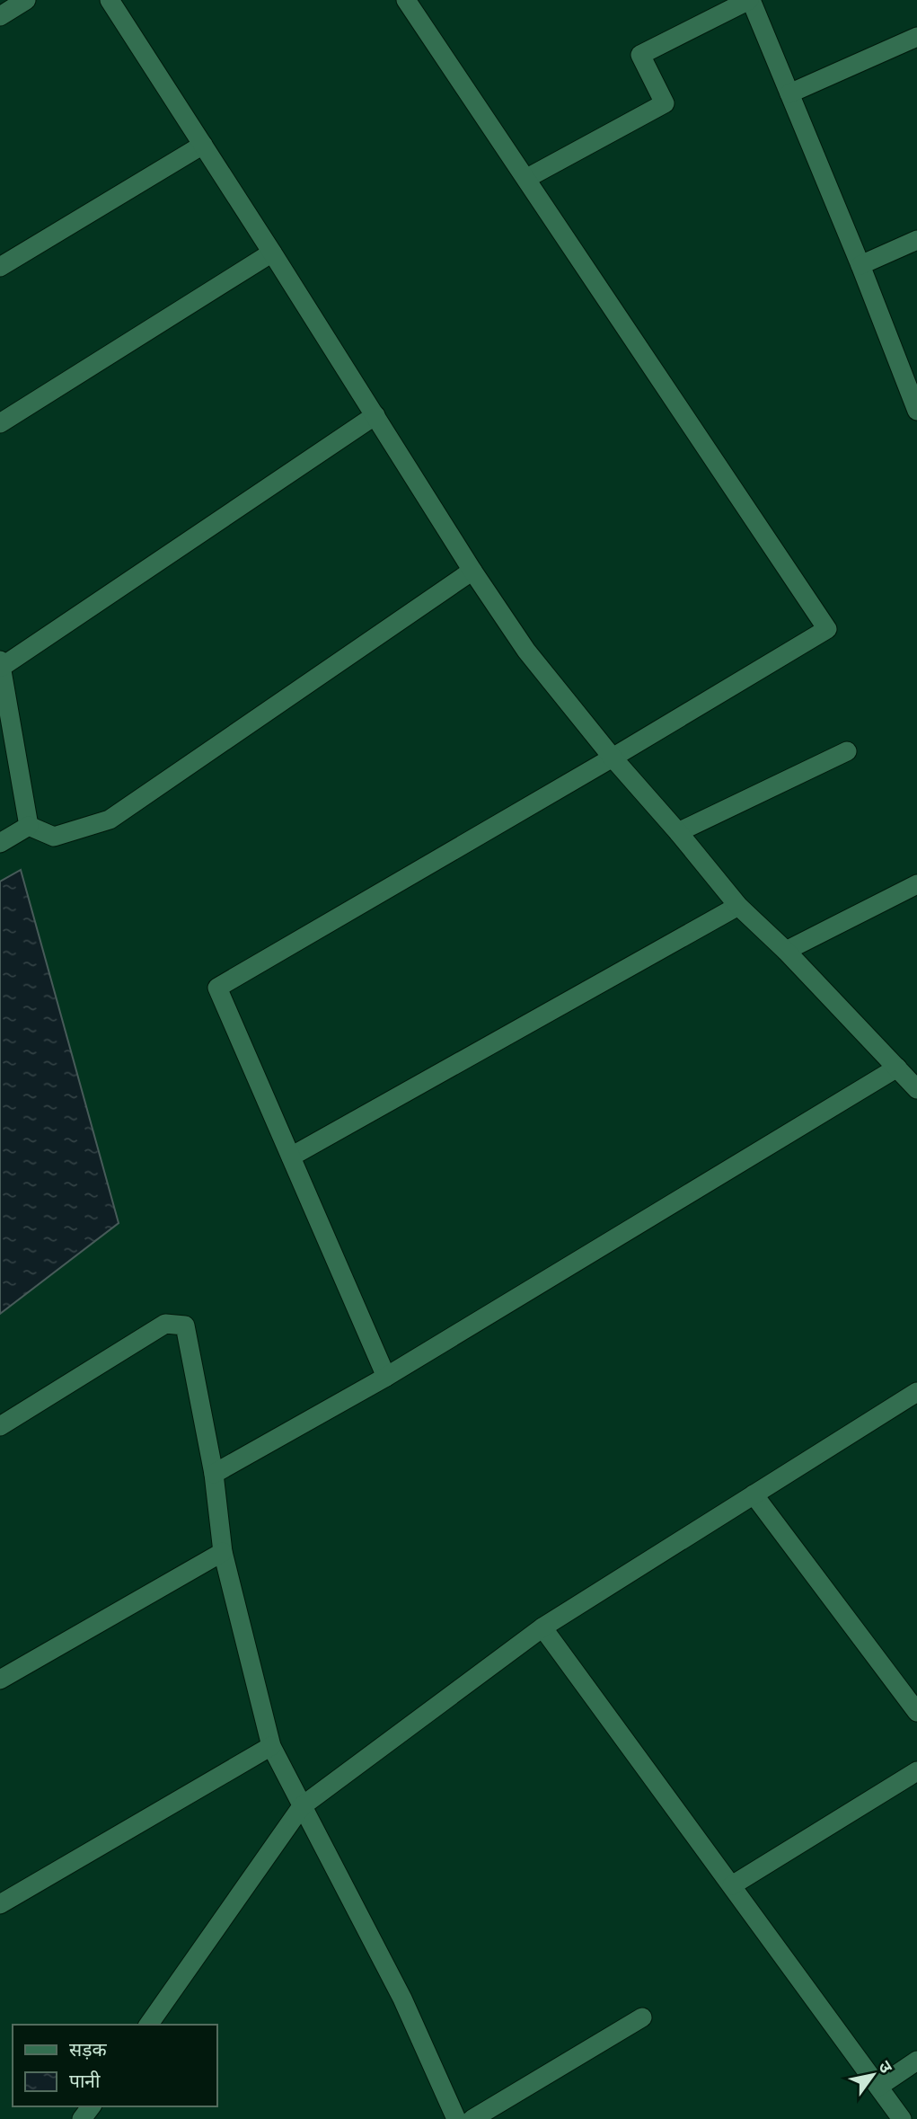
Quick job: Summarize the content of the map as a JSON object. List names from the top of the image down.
{
  "legend": ["सड़क", "पानी"],
  "north": "top right"
}
